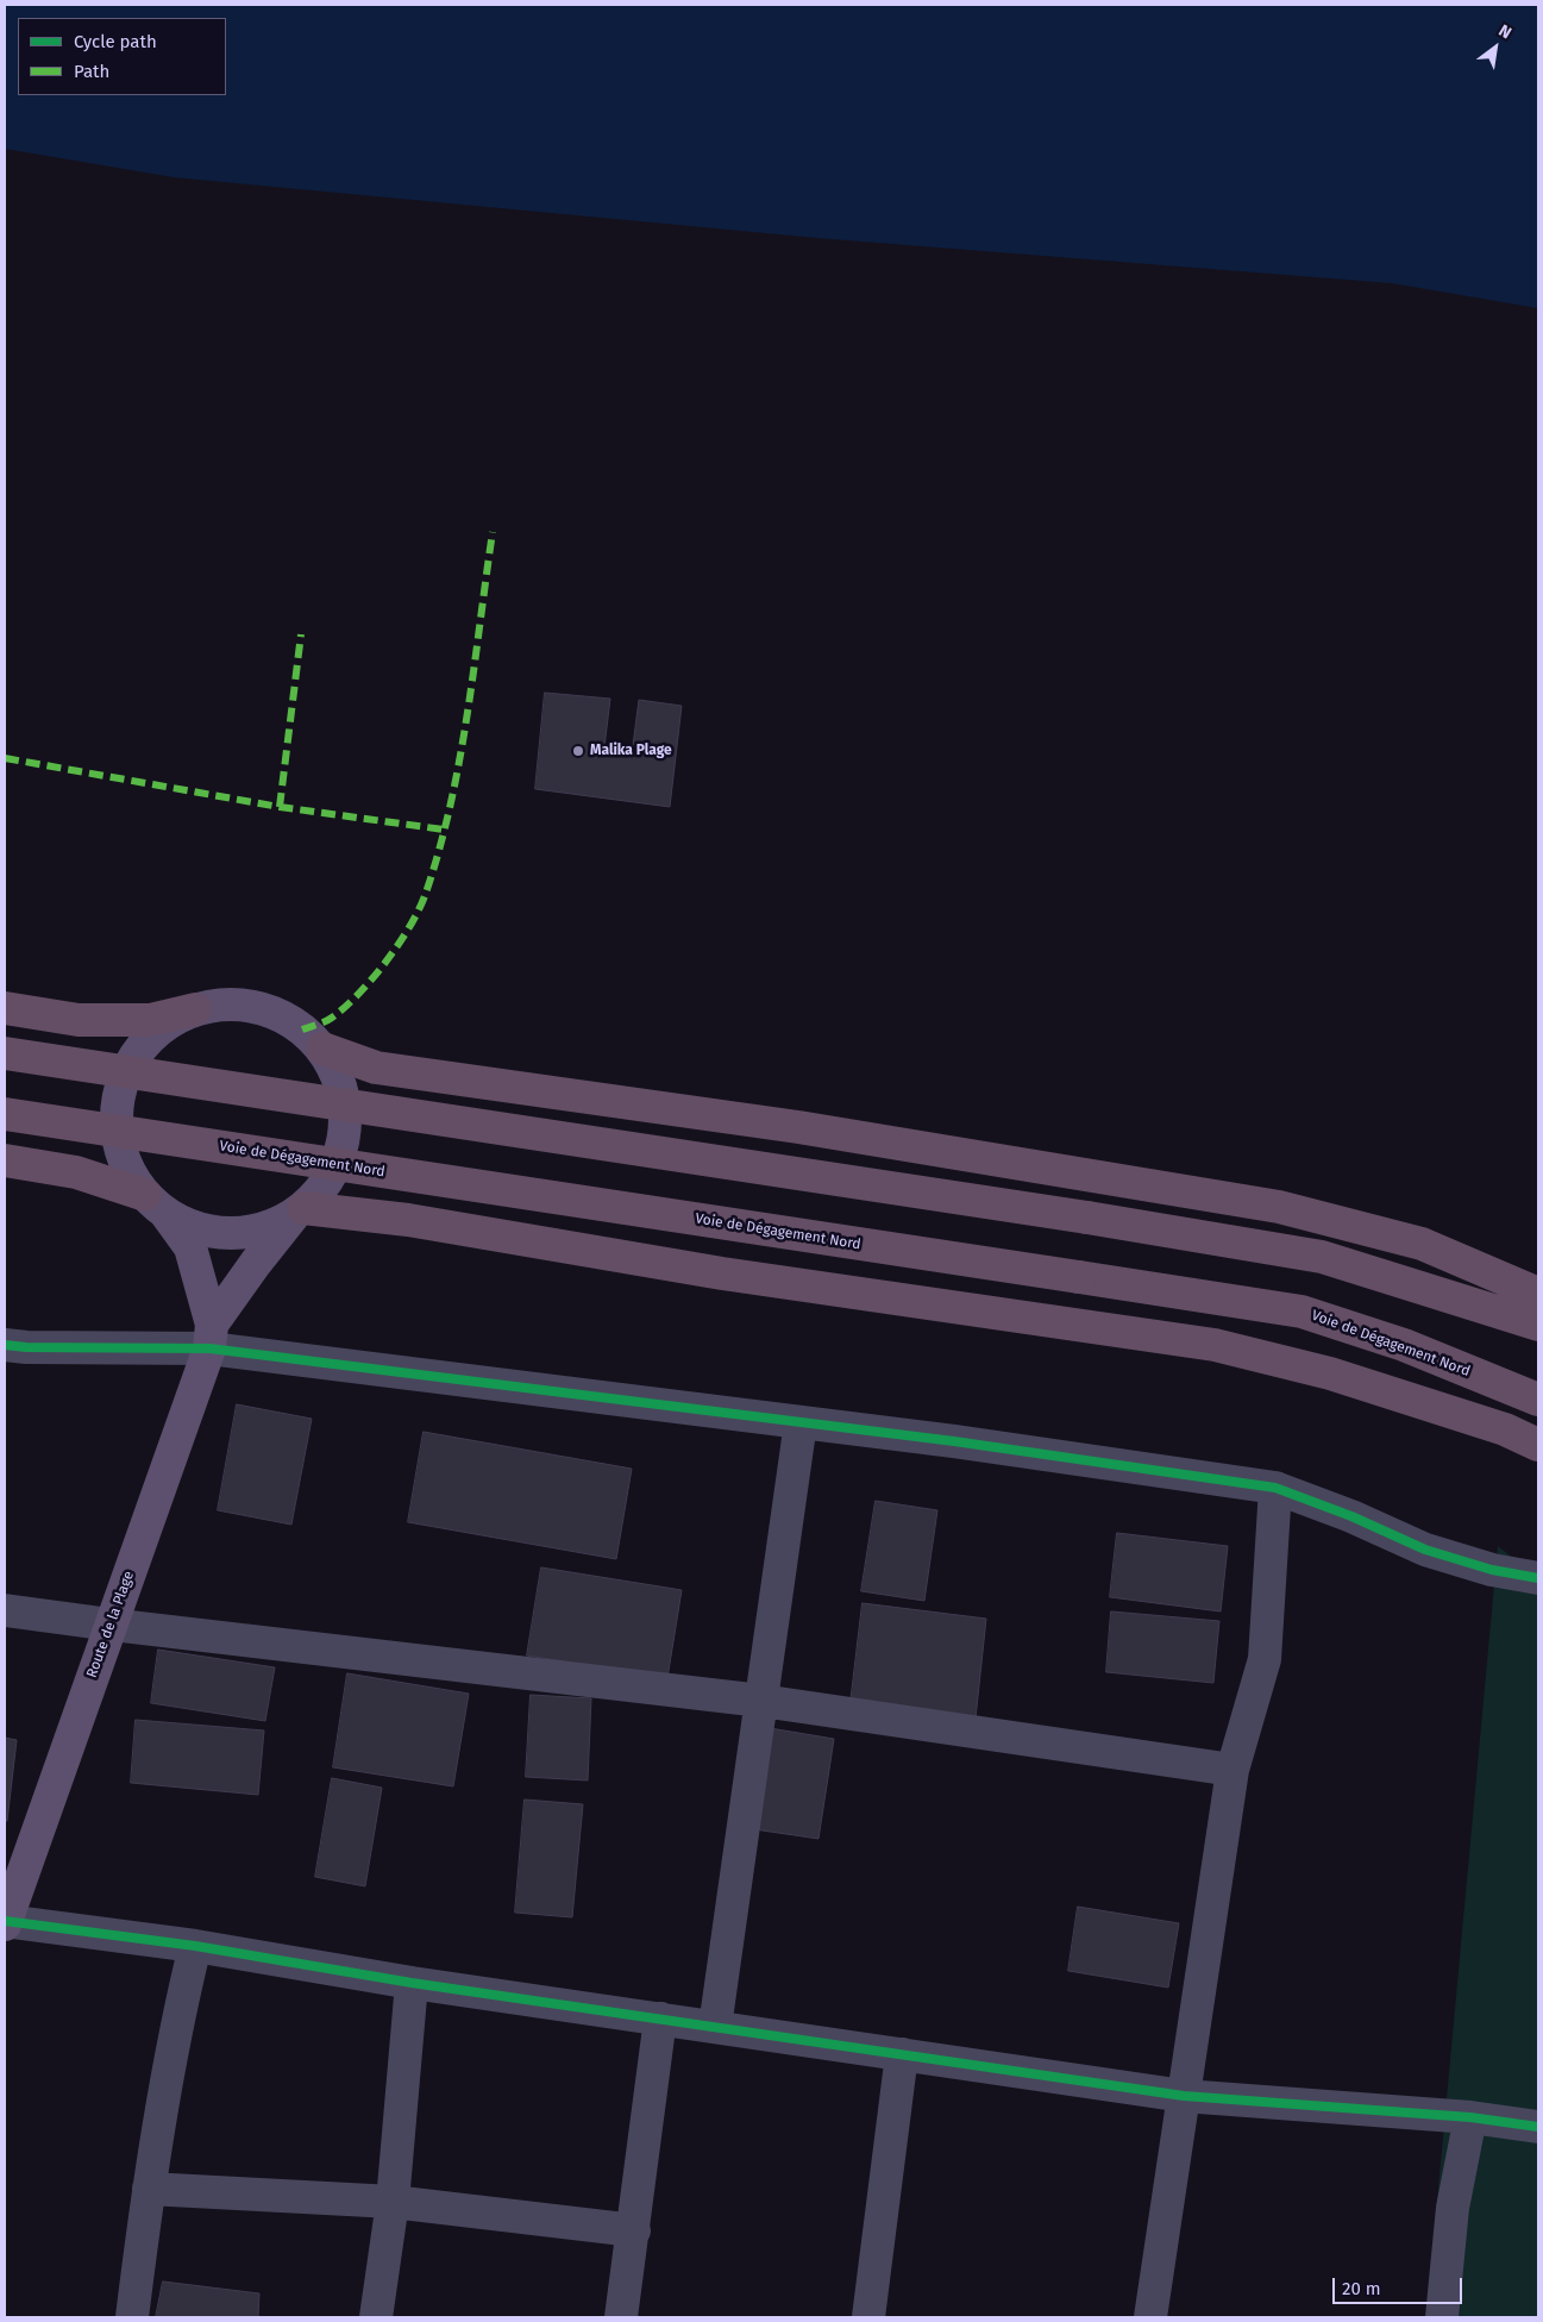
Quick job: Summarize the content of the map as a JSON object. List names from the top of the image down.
{
  "streets": {
    "highway": ["Voie de Dégagement Nord"],
    "main road": ["Route de la Plage"]
  },
  "places": ["Malika Plage"],
  "legend": ["Cycle path", "Path"],
  "scale_bar": "20 m",
  "north": "top right"
}
